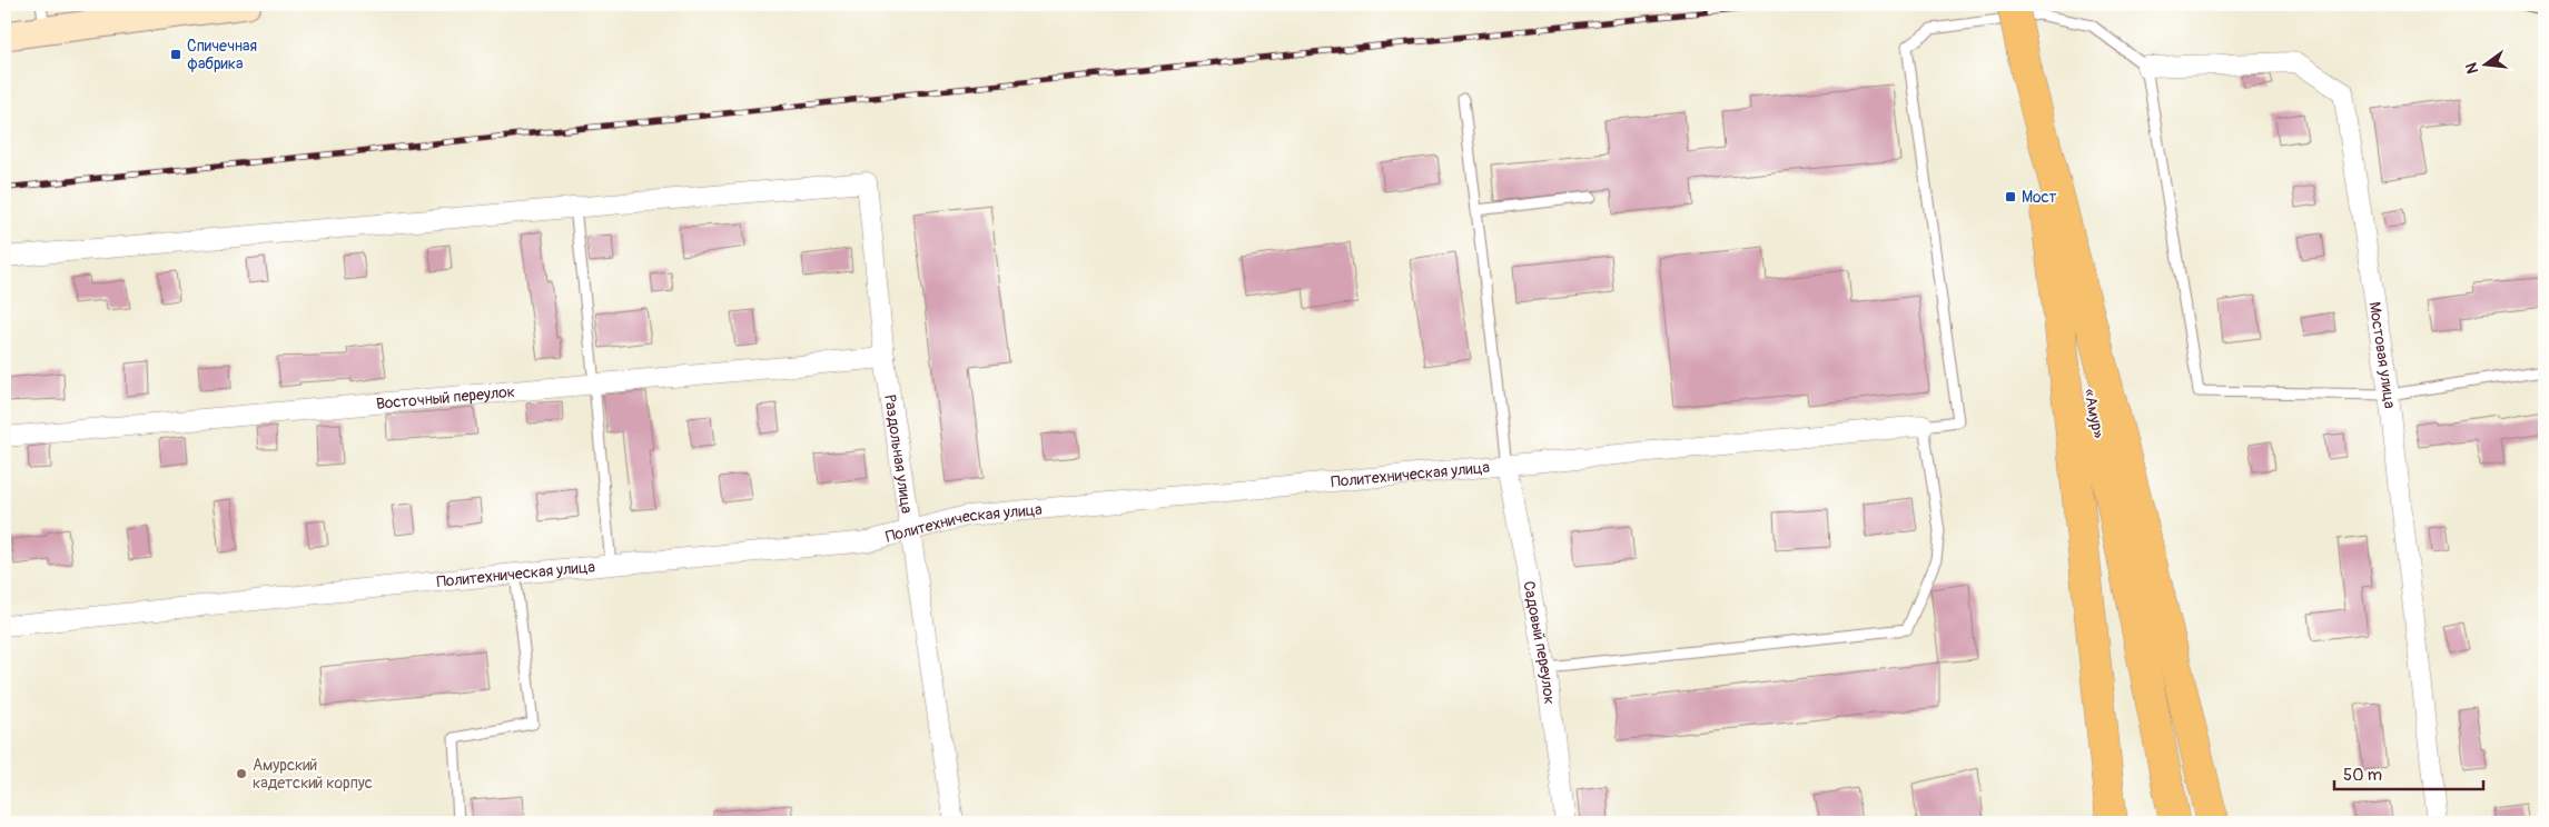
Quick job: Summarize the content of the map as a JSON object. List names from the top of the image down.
{
  "streets": {
    "highway": ["«Амур»"],
    "street": [
      "Мостовая улица",
      "Восточный переулок",
      "Раздольная улица",
      "Политехническая улица",
      "Садовый переулок"
    ]
  },
  "crossings": [
    ["Восточный переулок", "Раздольная улица"],
    ["Раздольная улица", "Политехническая улица"],
    ["Политехническая улица", "Садовый переулок"]
  ],
  "places": {
    "transit": ["Спичечная фабрика", "Мост"],
    "other": ["Амурский кадетский корпус"]
  },
  "scale_bar": "50 m",
  "north": "left"
}
